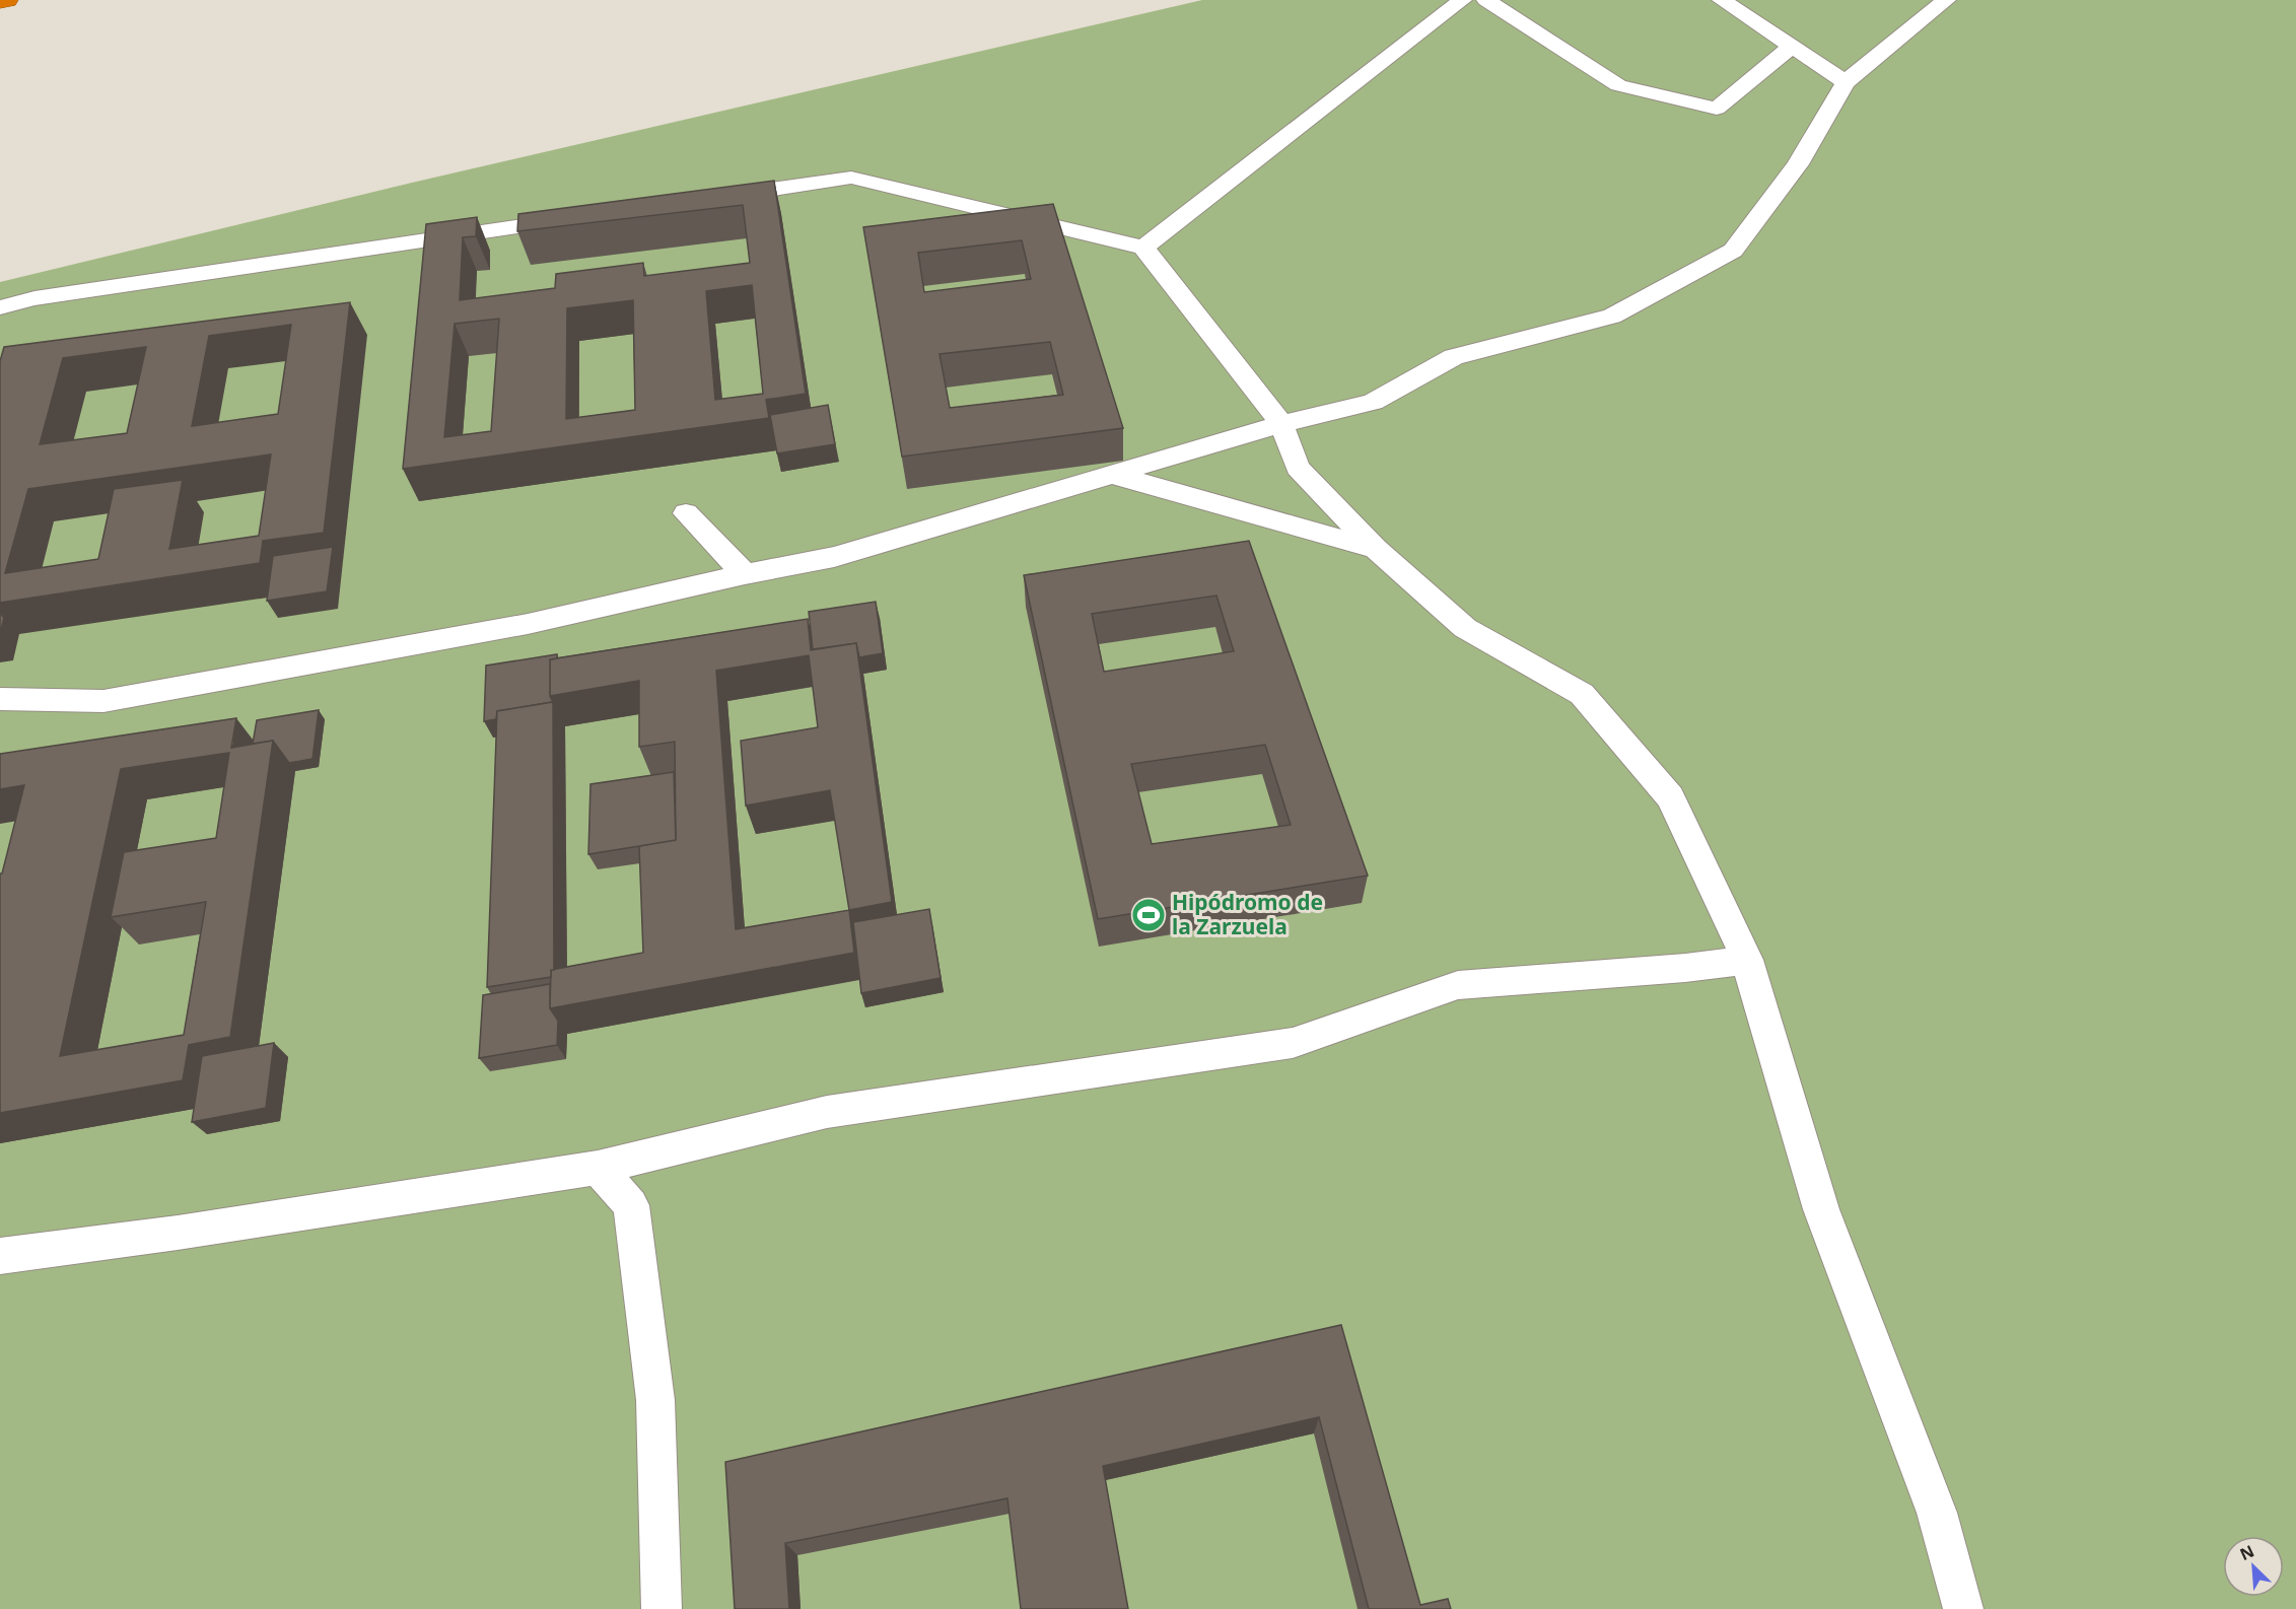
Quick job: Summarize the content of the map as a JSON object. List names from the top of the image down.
{
  "places": {
    "sports": ["Hipódromo de la Zarzuela"]
  },
  "north": "top left"
}
